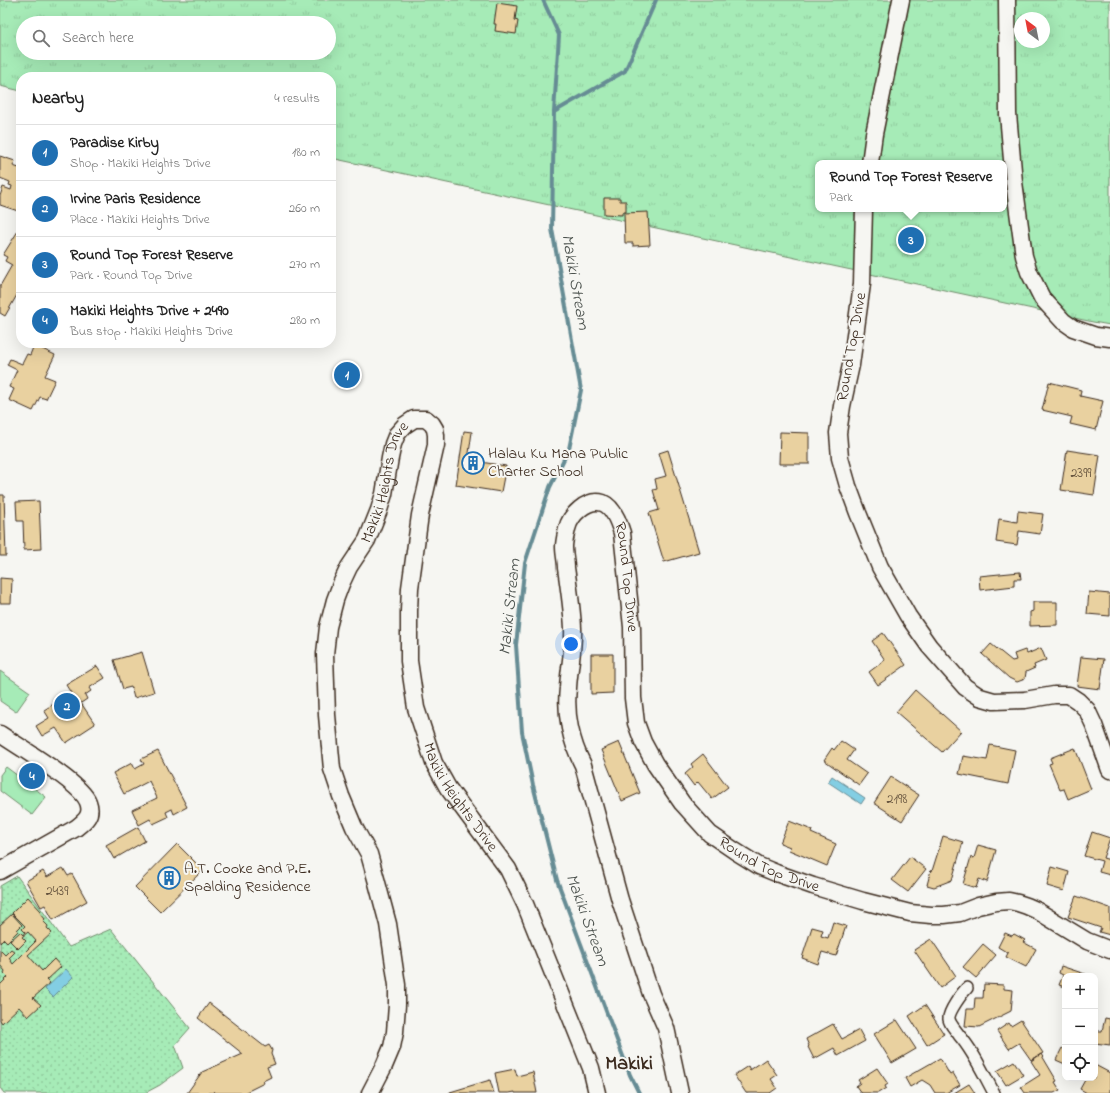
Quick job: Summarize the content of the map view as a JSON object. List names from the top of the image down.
{
  "streets": {
    "street": ["Round Top Drive", "Makiki Heights Drive"]
  },
  "districts": ["Makiki"],
  "water": ["Makiki Stream"],
  "places": {
    "building": ["Halau Ku Mana Public Charter School", "A.T. Cooke and P.E. Spalding Residence"]
  },
  "house_numbers": ["2399", "2198", "2439"],
  "north": "top left",
  "page": {
    "search": "Search here",
    "heading": ["Nearby", "4 results"],
    "list": [
      {
        "mark": "1",
        "name": "Paradise Kirby",
        "note": "Shop · Makiki Heights Drive",
        "value": "180 m"
      },
      {
        "mark": "2",
        "name": "Irvine Paris Residence",
        "note": "Place · Makiki Heights Drive",
        "value": "260 m"
      },
      {
        "mark": "3",
        "name": "Round Top Forest Reserve",
        "note": "Park · Round Top Drive",
        "value": "270 m"
      },
      {
        "mark": "4",
        "name": "Makiki Heights Drive + 2490",
        "note": "Bus stop · Makiki Heights Drive",
        "value": "280 m"
      }
    ],
    "popup": ["Round Top Forest Reserve", "Park"],
    "pins": [
      "3",
      "1",
      "2",
      "4"
    ],
    "map_buttons": ["+", "−"]
  }
}
